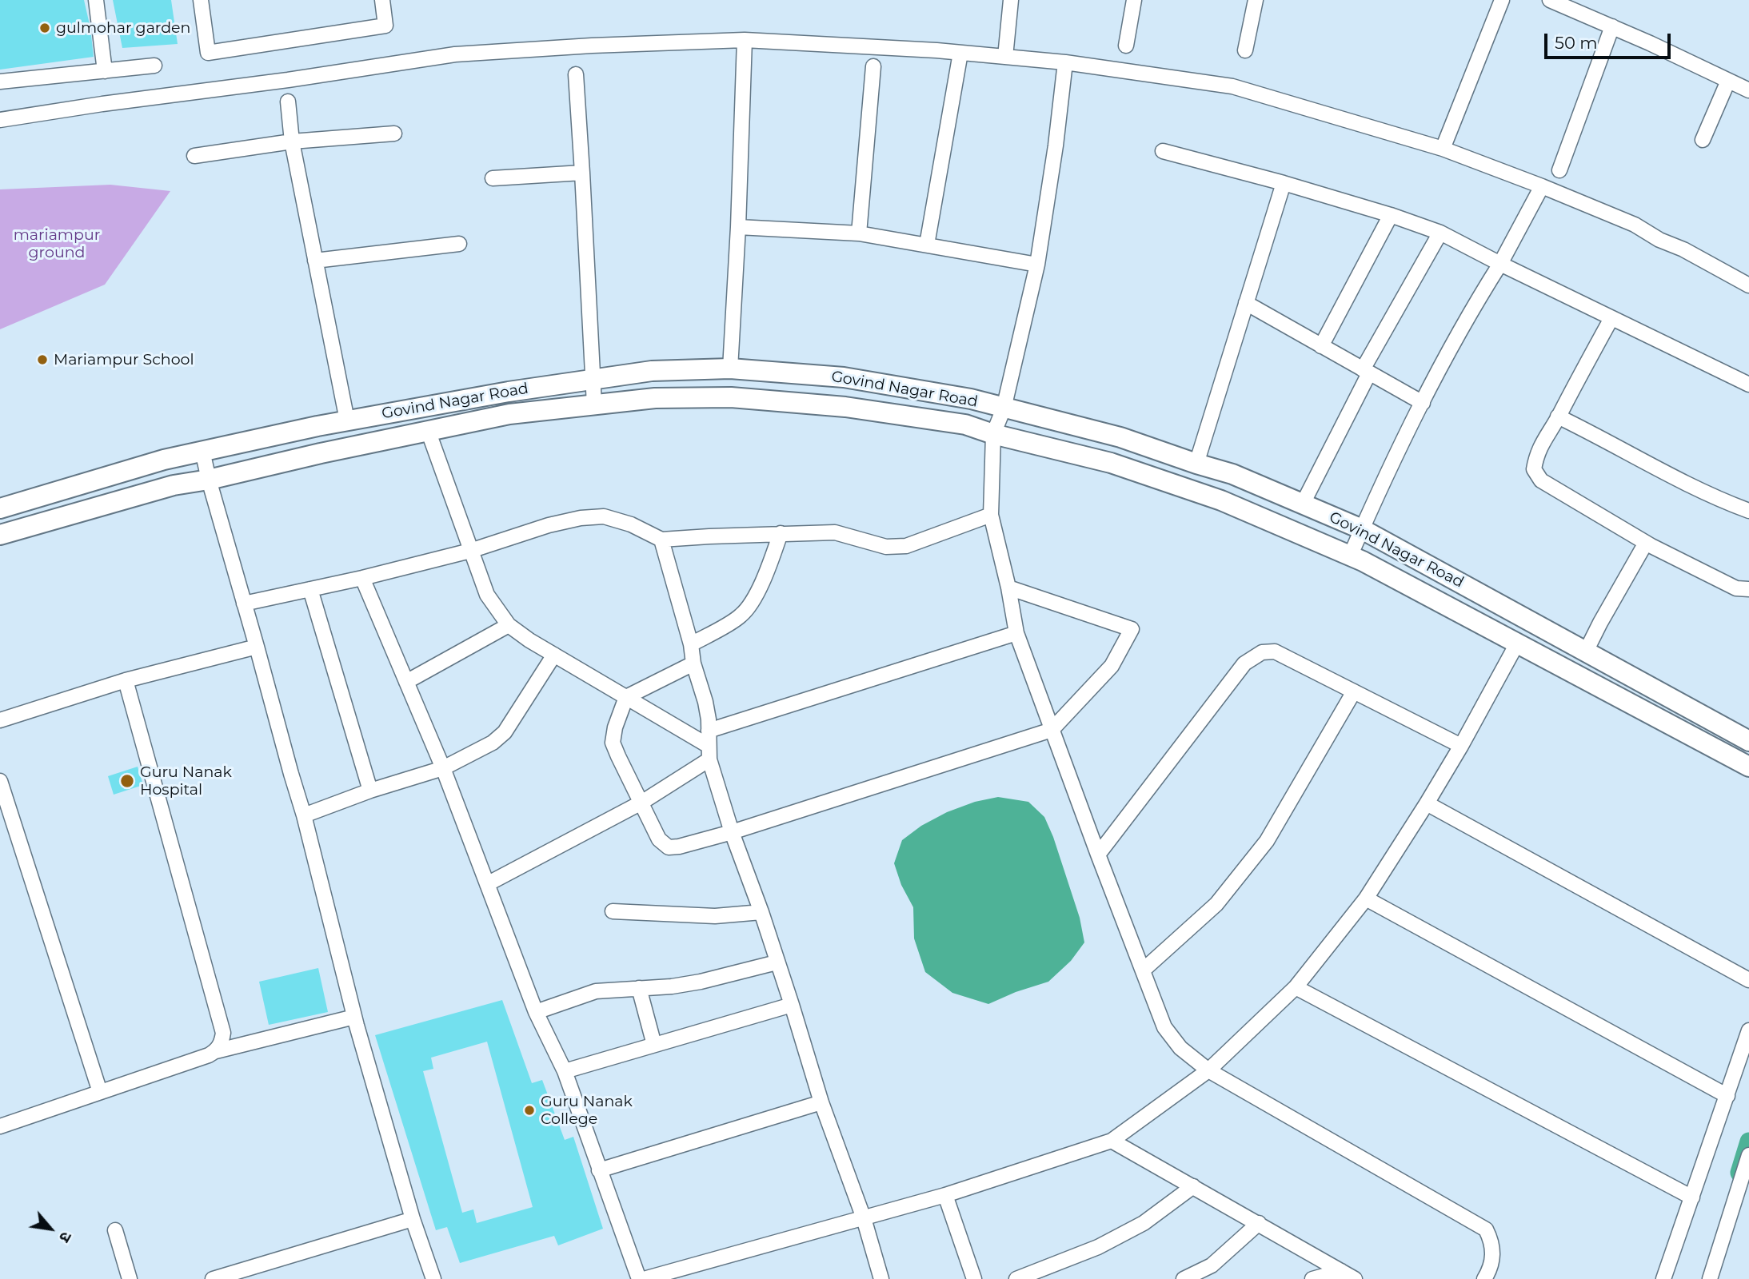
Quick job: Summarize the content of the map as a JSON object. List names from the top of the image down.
{
  "streets": {
    "main road": ["Govind Nagar Road"]
  },
  "parks": ["mariampur ground"],
  "places": [
    "gulmohar garden",
    "Mariampur School",
    "Guru Nanak Hospital",
    "Guru Nanak College"
  ],
  "scale_bar": "50 m",
  "north": "bottom right"
}
